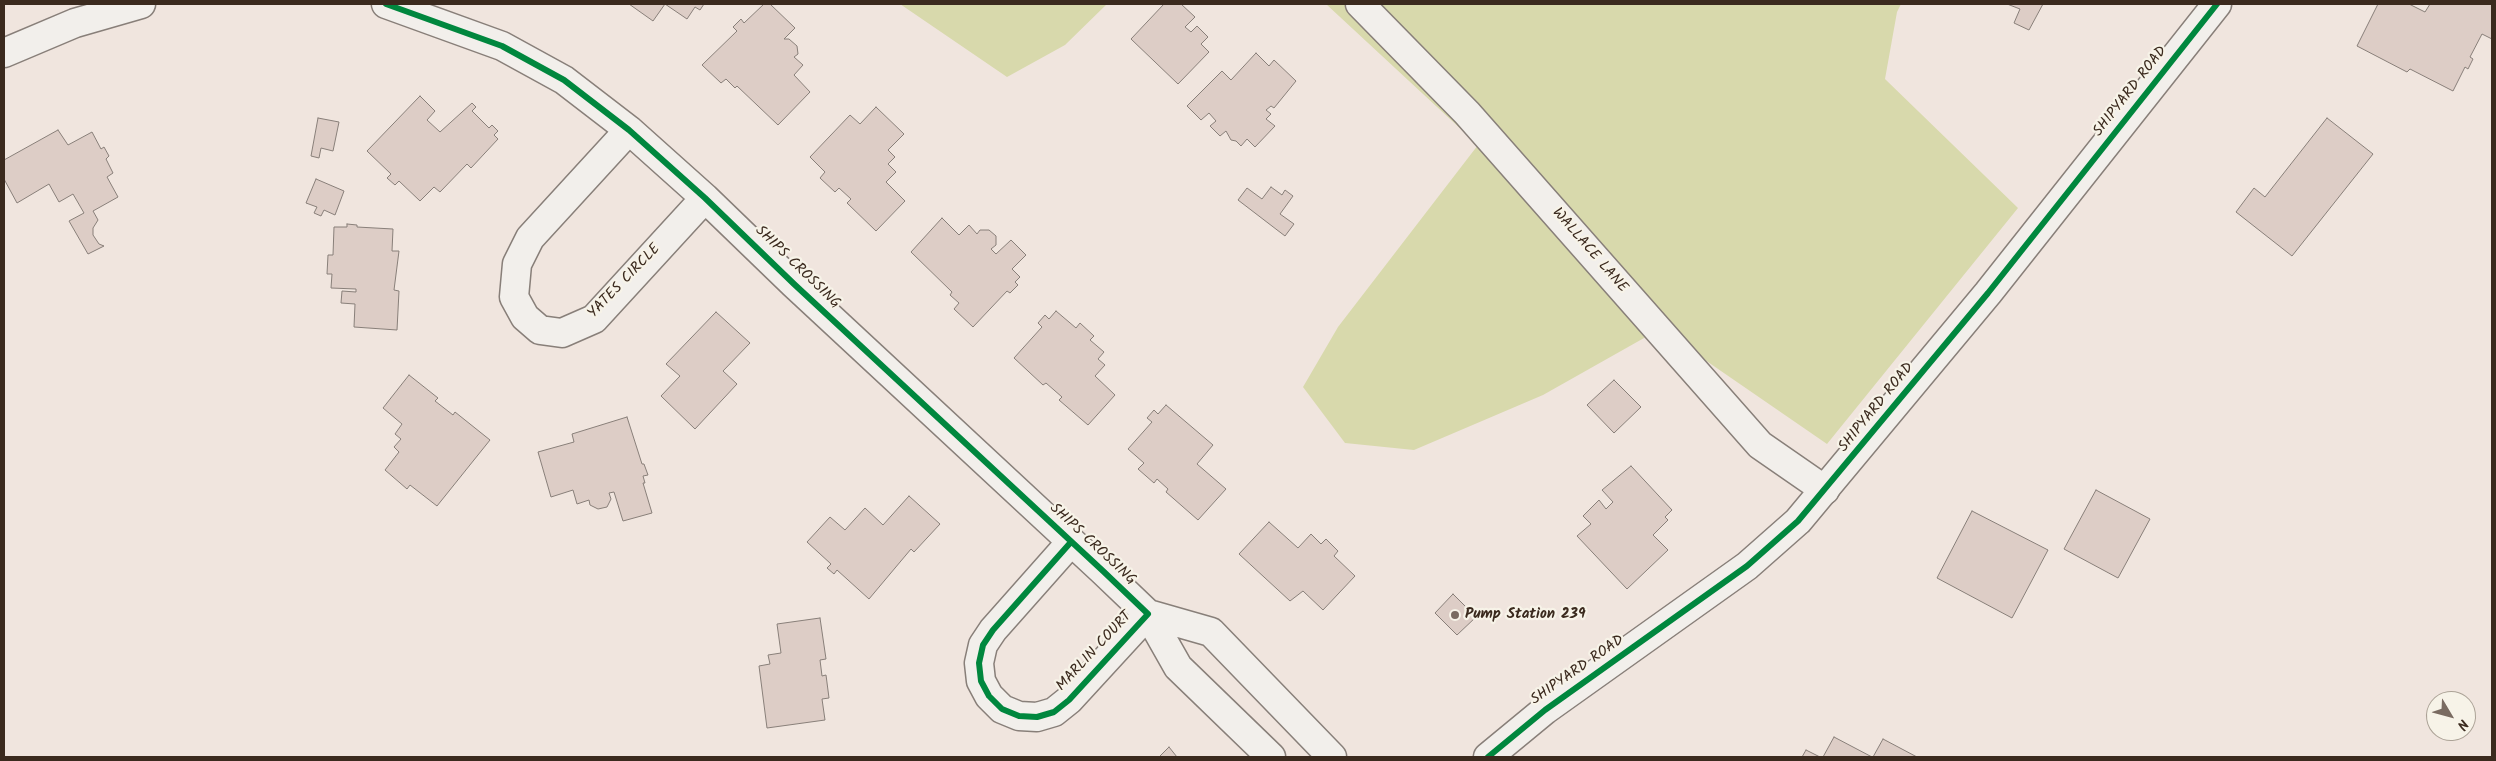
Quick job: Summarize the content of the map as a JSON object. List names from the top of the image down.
{
  "streets": {
    "street": [
      "SHIPYARD ROAD",
      "WALLACE LANE",
      "SHIPS CROSSING",
      "YATES CIRCLE",
      "MARLIN COURT"
    ]
  },
  "crossings": [
    ["SHIPYARD ROAD", "WALLACE LANE"],
    ["SHIPS CROSSING", "YATES CIRCLE"],
    ["SHIPS CROSSING", "MARLIN COURT"]
  ],
  "places": ["Pump Station 239"],
  "north": "bottom right"
}
